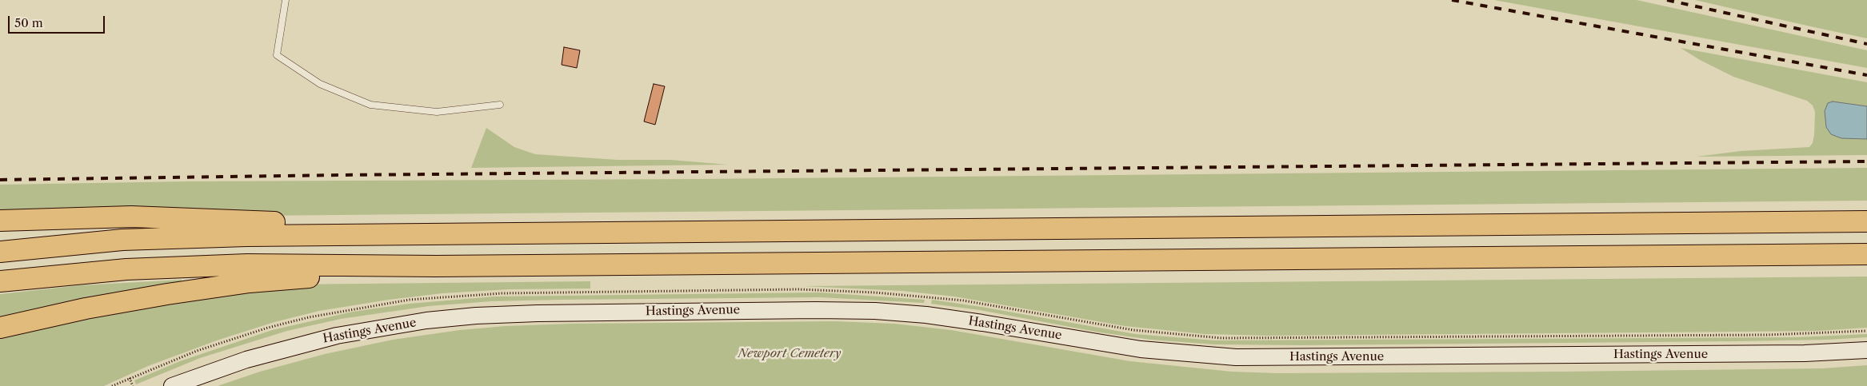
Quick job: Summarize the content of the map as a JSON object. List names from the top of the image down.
{
  "streets": {
    "street": ["Hastings Avenue"]
  },
  "parks": ["Newport Cemetery"],
  "scale_bar": "50 m"
}
